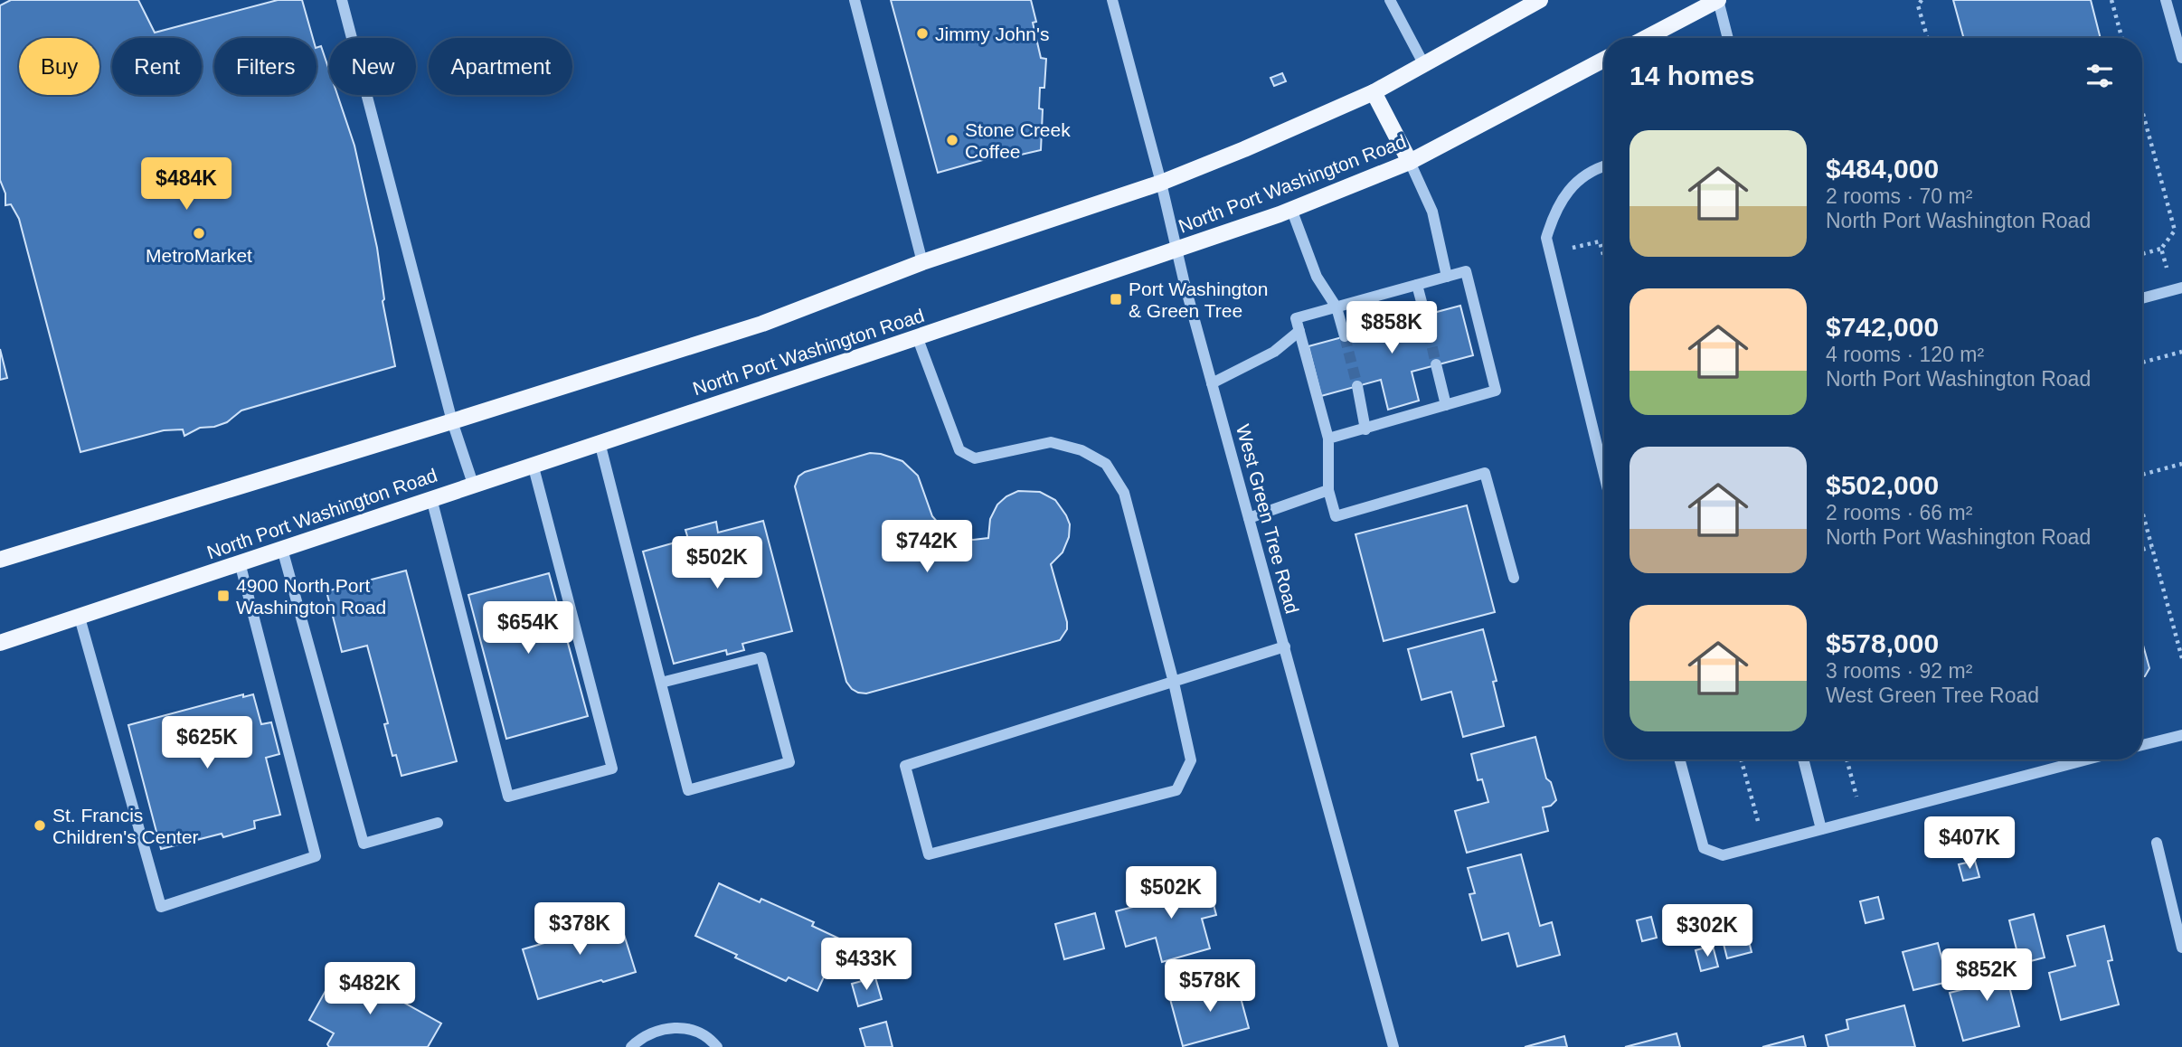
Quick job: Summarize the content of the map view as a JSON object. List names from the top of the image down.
{
  "streets": {
    "main road": ["North Port Washington Road"],
    "street": ["West Green Tree Road"]
  },
  "crossings": [
    ["North Port Washington Road", "West Green Tree Road"]
  ],
  "places": {
    "other": [
      "Jimmy John's",
      "Stone Creek Coffee",
      "MetroMarket",
      "St. Francis Children's Center"
    ],
    "transit": ["Port Washington & Green Tree", "4900 North Port Washington Road"]
  },
  "page": {
    "chip": [
      "Buy",
      "Rent",
      "Filters",
      "New",
      "Apartment"
    ],
    "heading": "14 homes",
    "list": [
      {
        "name": "$484,000",
        "note": "2 rooms · 70 m² · North Port Washington Road"
      },
      {
        "name": "$742,000",
        "note": "4 rooms · 120 m² · North Port Washington Road"
      },
      {
        "name": "$502,000",
        "note": "2 rooms · 66 m² · North Port Washington Road"
      },
      {
        "name": "$578,000",
        "note": "3 rooms · 92 m² · West Green Tree Road"
      }
    ],
    "price": [
      "$484K",
      "$858K",
      "$742K",
      "$502K",
      "$654K",
      "$625K",
      "$407K",
      "$502K",
      "$378K",
      "$302K",
      "$433K",
      "$852K",
      "$578K",
      "$482K"
    ]
  }
}
